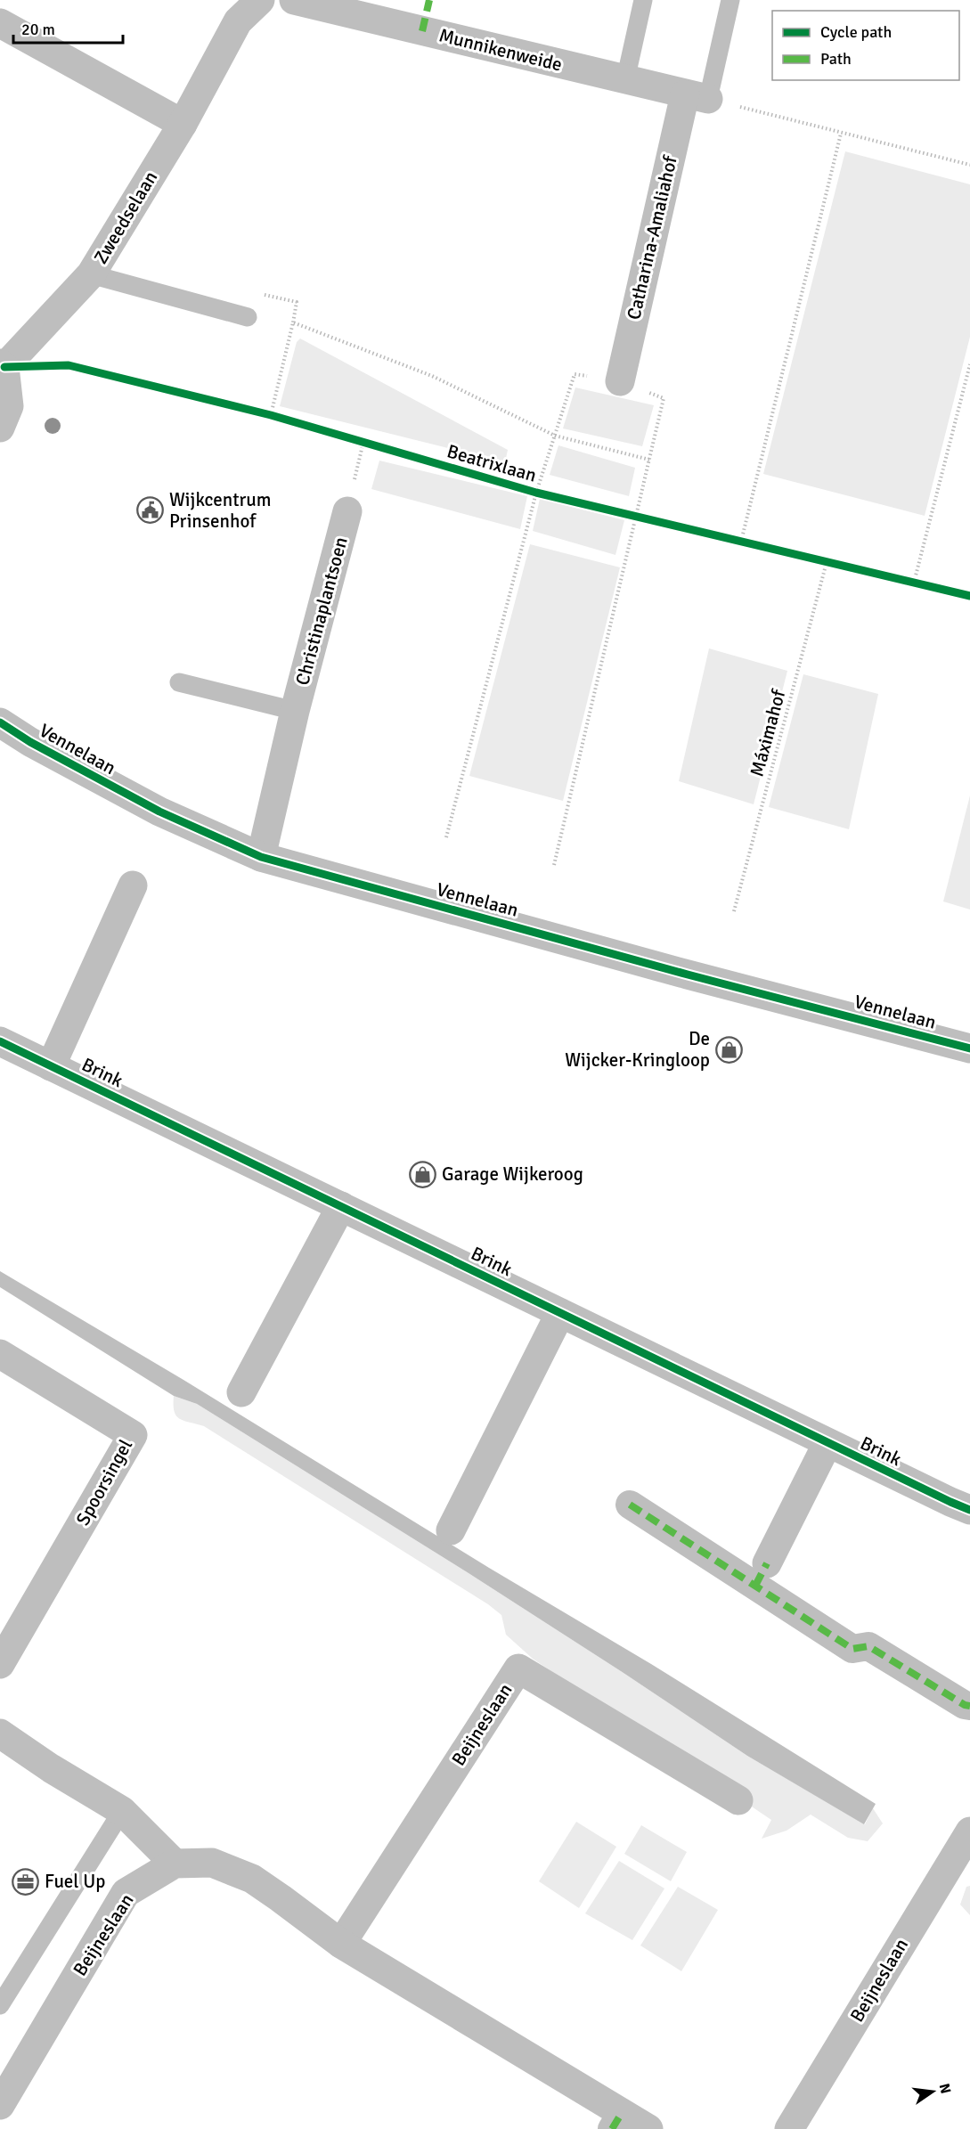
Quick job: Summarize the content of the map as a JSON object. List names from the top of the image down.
{
  "streets": {
    "street": [
      "Munnikenweide",
      "Zweedselaan",
      "Catharina-Amaliahof",
      "Christinaplantsoen",
      "Vennelaan",
      "Brink",
      "Spoorsingel",
      "Beijneslaan"
    ],
    "path": ["Máximahof"],
    "cycle path": ["Beatrixlaan"]
  },
  "crossings": [
    ["Munnikenweide", "Catharina-Amaliahof"],
    ["Christinaplantsoen", "Vennelaan"]
  ],
  "places": {
    "public building": ["Wijkcentrum Prinsenhof"],
    "shop": ["De Wijcker-Kringloop", "Garage Wijkeroog"],
    "office": ["Fuel Up"]
  },
  "legend": ["Cycle path", "Path"],
  "scale_bar": "20 m",
  "north": "right"
}
